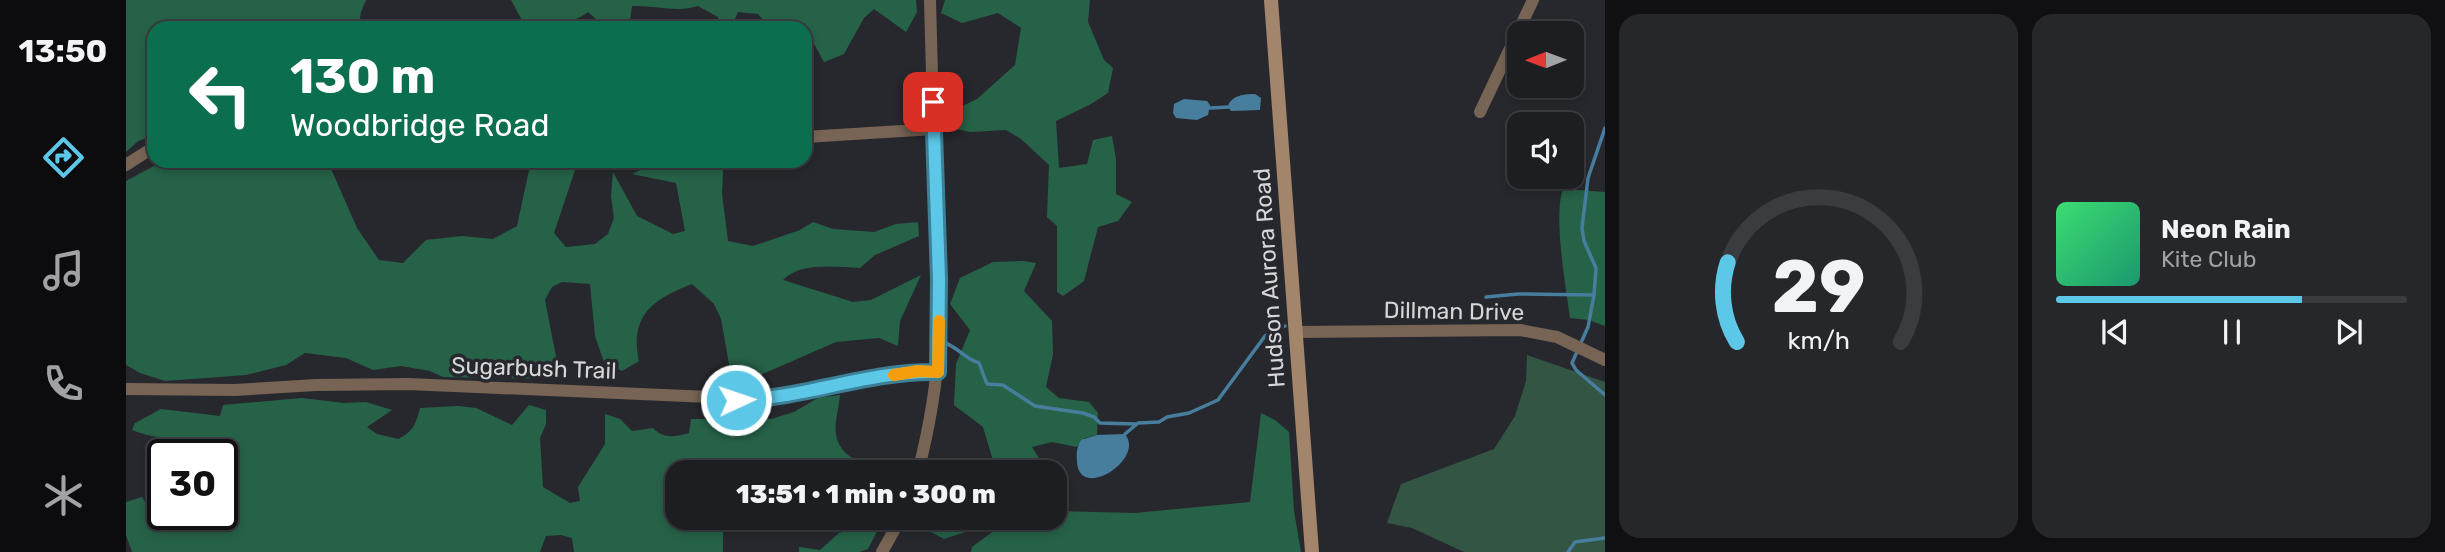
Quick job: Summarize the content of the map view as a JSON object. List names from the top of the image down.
{
  "streets": {
    "street": ["Hudson Aurora Road", "Dillman Drive", "Sugarbush Trail"]
  },
  "crossings": [
    ["Hudson Aurora Road", "Dillman Drive"]
  ],
  "north": "left",
  "page": {
    "tabs": "13:50",
    "turn": ["130 m", "Woodbridge Road"],
    "song": ["Neon Rain", "Kite Club"],
    "limit": "30",
    "trip": "13:51 · 1 min · 300 m",
    "gauge": ["29", "km/h"]
  }
}
